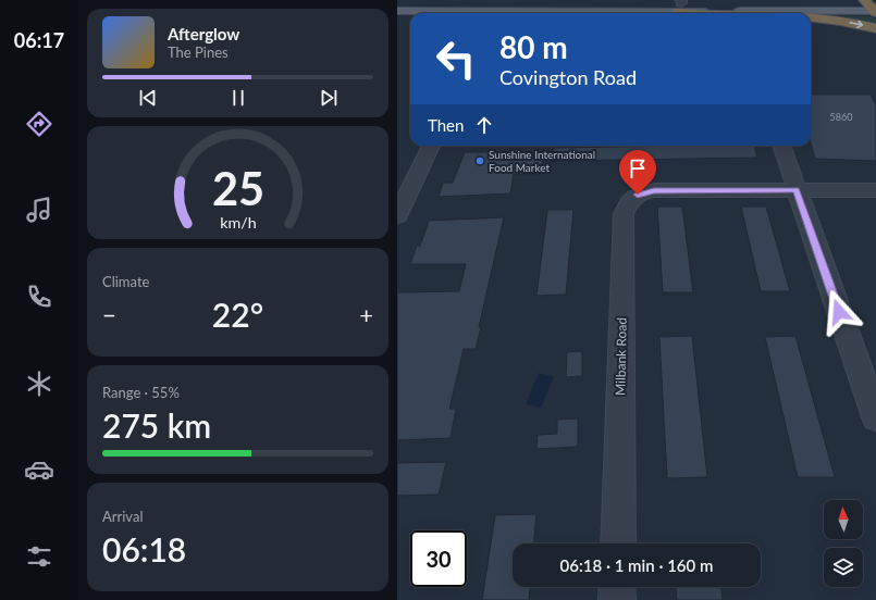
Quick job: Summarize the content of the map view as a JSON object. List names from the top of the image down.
{
  "streets": {
    "street": ["Milbank Road"]
  },
  "places": ["Sunshine International Food Market"],
  "house_numbers": ["5860"],
  "north": "top",
  "page": {
    "tabs": "06:17",
    "turn": ["80 m", "Covington Road"],
    "song": ["Afterglow", "The Pines"],
    "then": "Then",
    "tile": [
      "Climate",
      ["Range · 55%", "275 km"],
      ["Arrival", "06:18"]
    ],
    "heat": ["−", "22°", "+"],
    "limit": "30",
    "trip": "06:18 · 1 min · 160 m",
    "gauge": ["25", "km/h"]
  }
}
